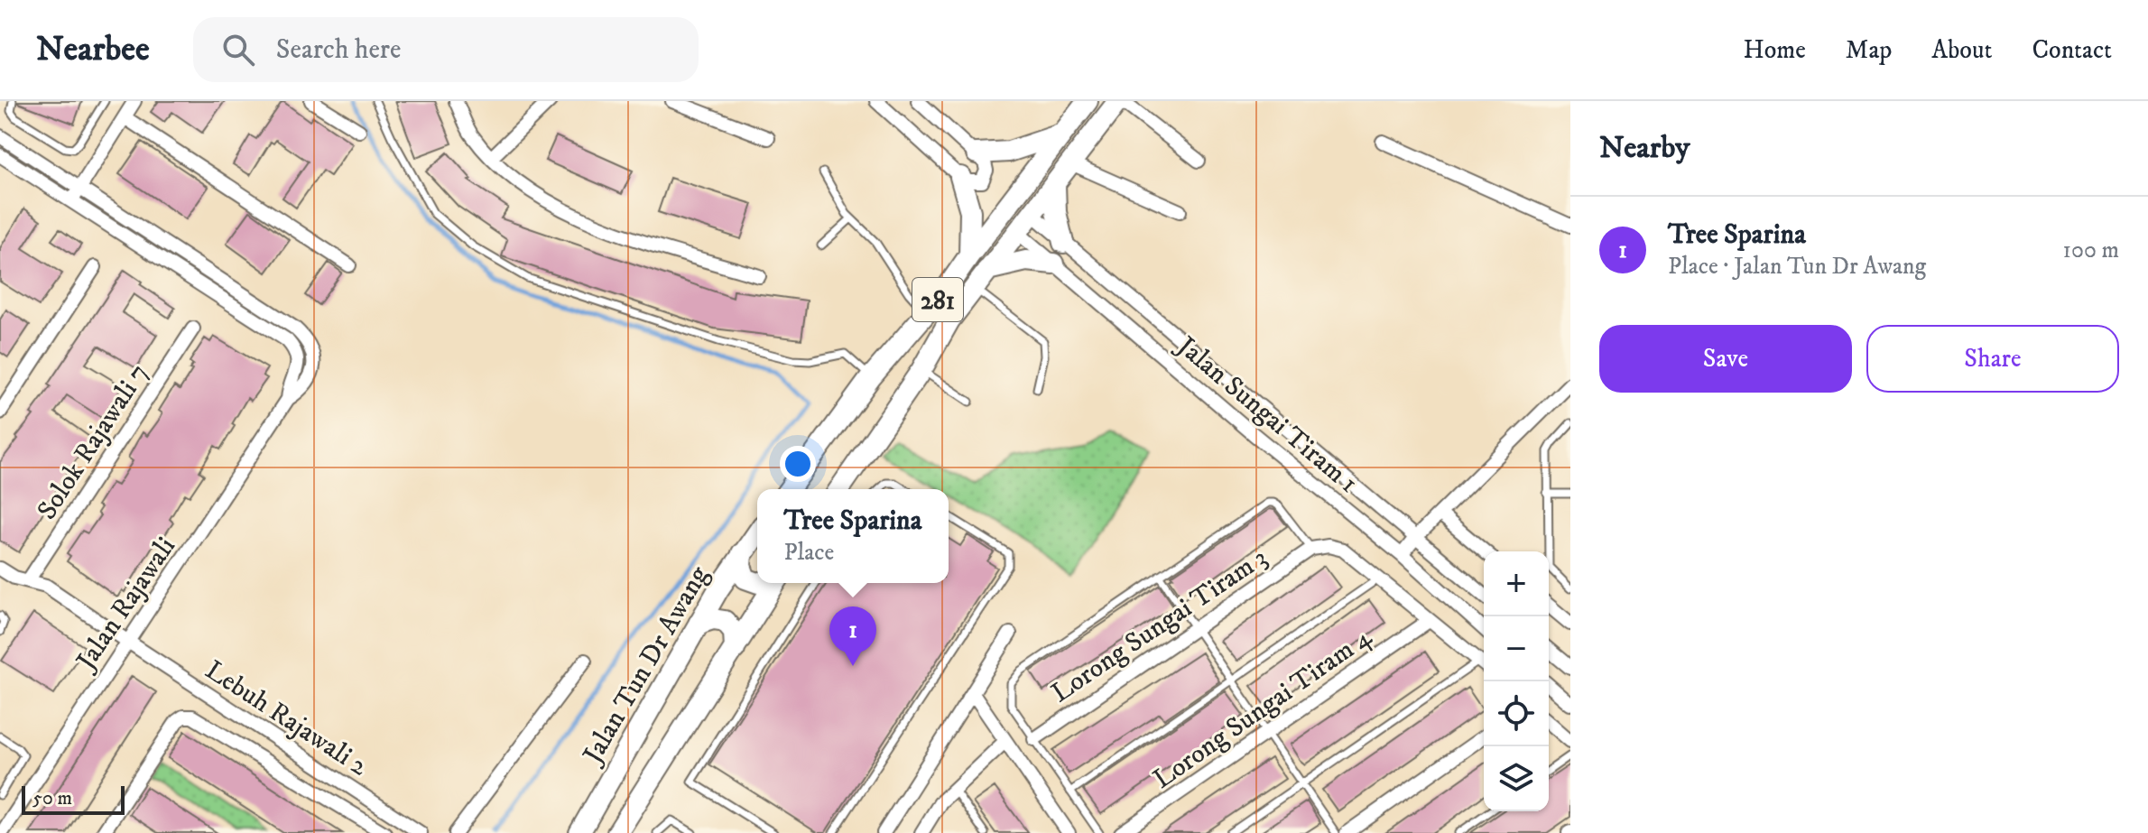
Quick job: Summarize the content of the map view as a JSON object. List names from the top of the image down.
{
  "streets": {
    "main road": ["281", "Jalan Tun Dr Awang"],
    "street": [
      "Jalan Sungai Tiram 1",
      "Solok Rajawali 7",
      "Jalan Rajawali",
      "Lorong Sungai Tiram 3",
      "Lorong Sungai Tiram 4",
      "Lebuh Rajawali 2"
    ]
  },
  "crossings": [
    ["281", "Jalan Sungai Tiram 1"],
    ["Solok Rajawali 7", "Lebuh Rajawali 2"],
    ["Jalan Rajawali", "Lebuh Rajawali 2"]
  ],
  "scale_bar": "50 m",
  "page": {
    "header": "Nearbee",
    "search": "Search here",
    "nav": [
      "Home",
      "Map",
      "About",
      "Contact"
    ],
    "heading": "Nearby",
    "list": [
      {
        "mark": "1",
        "name": "Tree Sparina",
        "note": "Place · Jalan Tun Dr Awang",
        "value": "100 m"
      }
    ],
    "buttons": ["Save", "Share"],
    "popup": ["Tree Sparina", "Place"],
    "map_buttons": ["+", "−"],
    "pins": "1",
    "scale": "50 m"
  }
}
